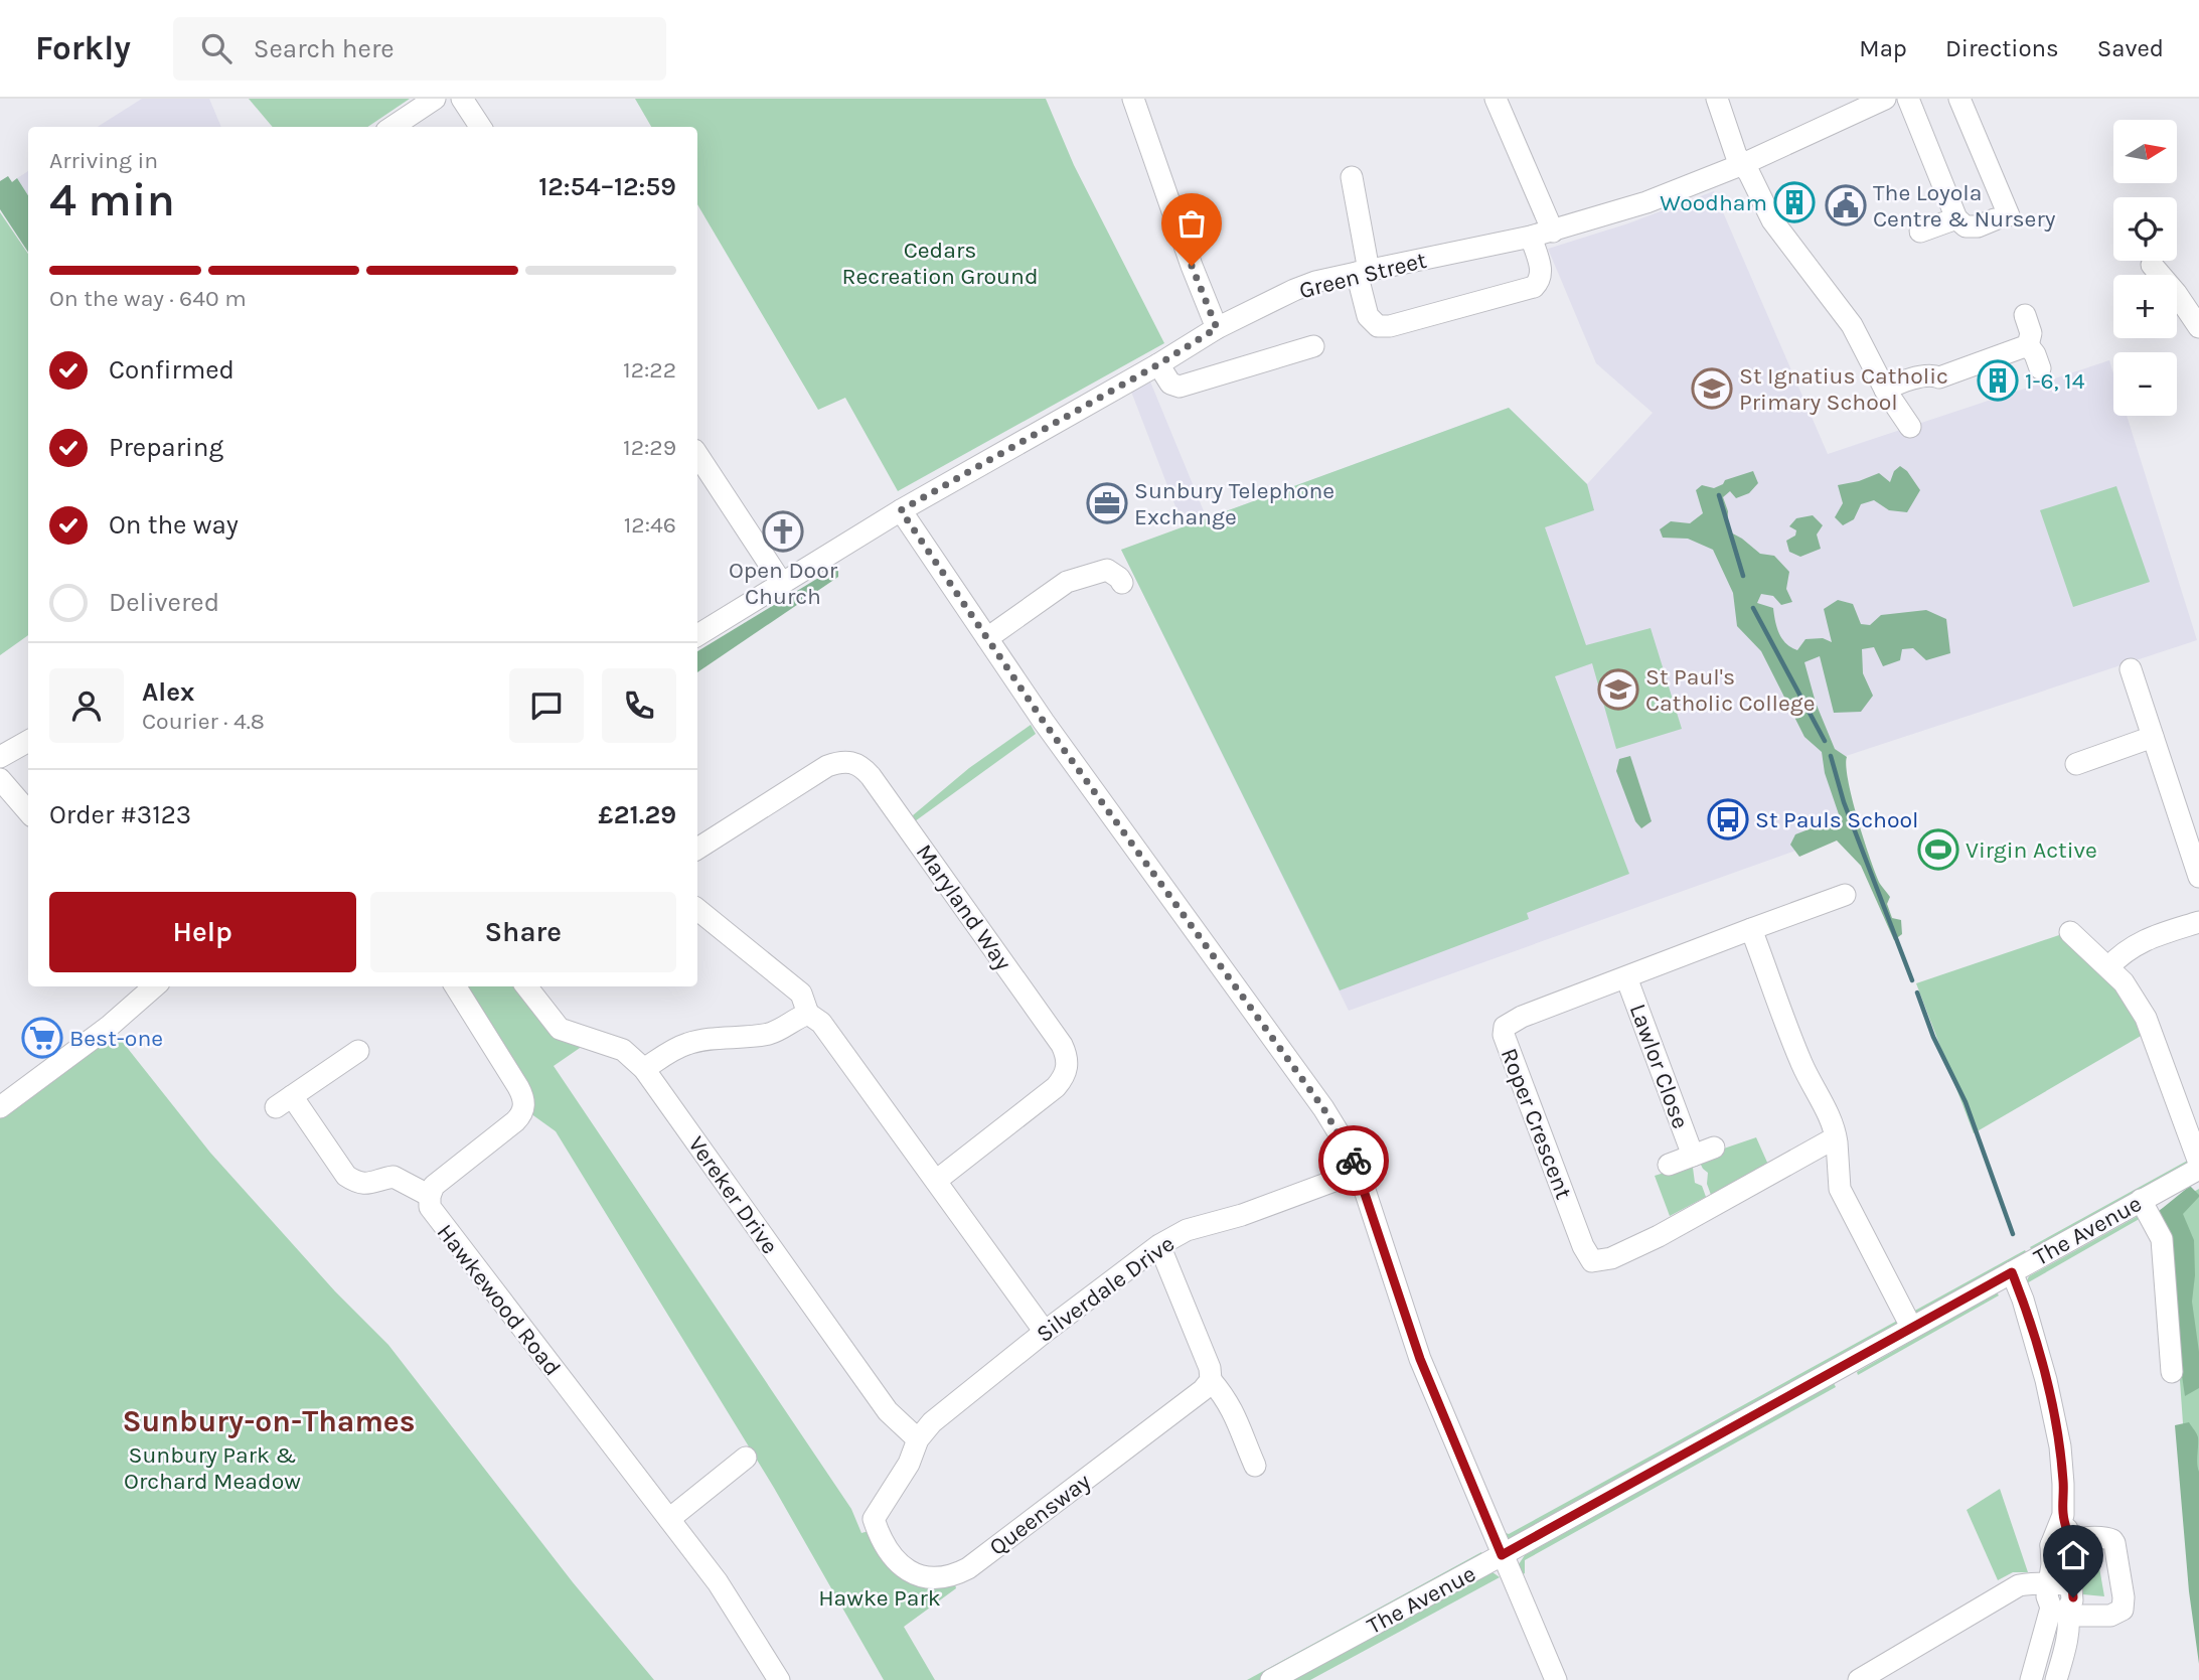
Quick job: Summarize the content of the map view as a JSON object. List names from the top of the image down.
{
  "streets": {
    "street": [
      "Green Street",
      "Maryland Way",
      "Lawlor Close",
      "Roper Crescent",
      "Vereker Drive",
      "The Avenue",
      "Silverdale Drive",
      "Hawkewood Road",
      "Queensway"
    ]
  },
  "crossings": [
    ["Lawlor Close", "Roper Crescent"],
    ["Vereker Drive", "Silverdale Drive"],
    ["Vereker Drive", "Queensway"],
    ["Silverdale Drive", "Queensway"]
  ],
  "districts": ["Sunbury-on-Thames"],
  "parks": ["Cedars Recreation Ground", "Sunbury Park & Orchard Meadow", "Hawke Park"],
  "places": {
    "building": ["Woodham", "1-6, 14"],
    "public building": ["The Loyola Centre & Nursery"],
    "school or university": ["St Ignatius Catholic Primary School", "St Paul's Catholic College"],
    "office": ["Sunbury Telephone Exchange"],
    "church": ["Open Door Church"],
    "bus stop": ["St Pauls School"],
    "sports": ["Virgin Active"],
    "supermarket": ["Best-one"]
  },
  "north": "right",
  "page": {
    "header": "Forkly",
    "search": "Search here",
    "nav": ["Map", "Directions", "Saved"],
    "map_buttons": ["+", "−"],
    "heading": ["4 min", "Arriving in", "12:54–12:59"],
    "panel": [
      "Alex",
      "Courier · 4.8",
      "Order #3123",
      "£21.29"
    ],
    "bar": "On the way · 640 m",
    "list": [
      ["Confirmed", "12:22"],
      ["Preparing", "12:29"],
      ["On the way", "12:46"],
      "Delivered"
    ],
    "buttons": ["Help", "Share"]
  }
}
